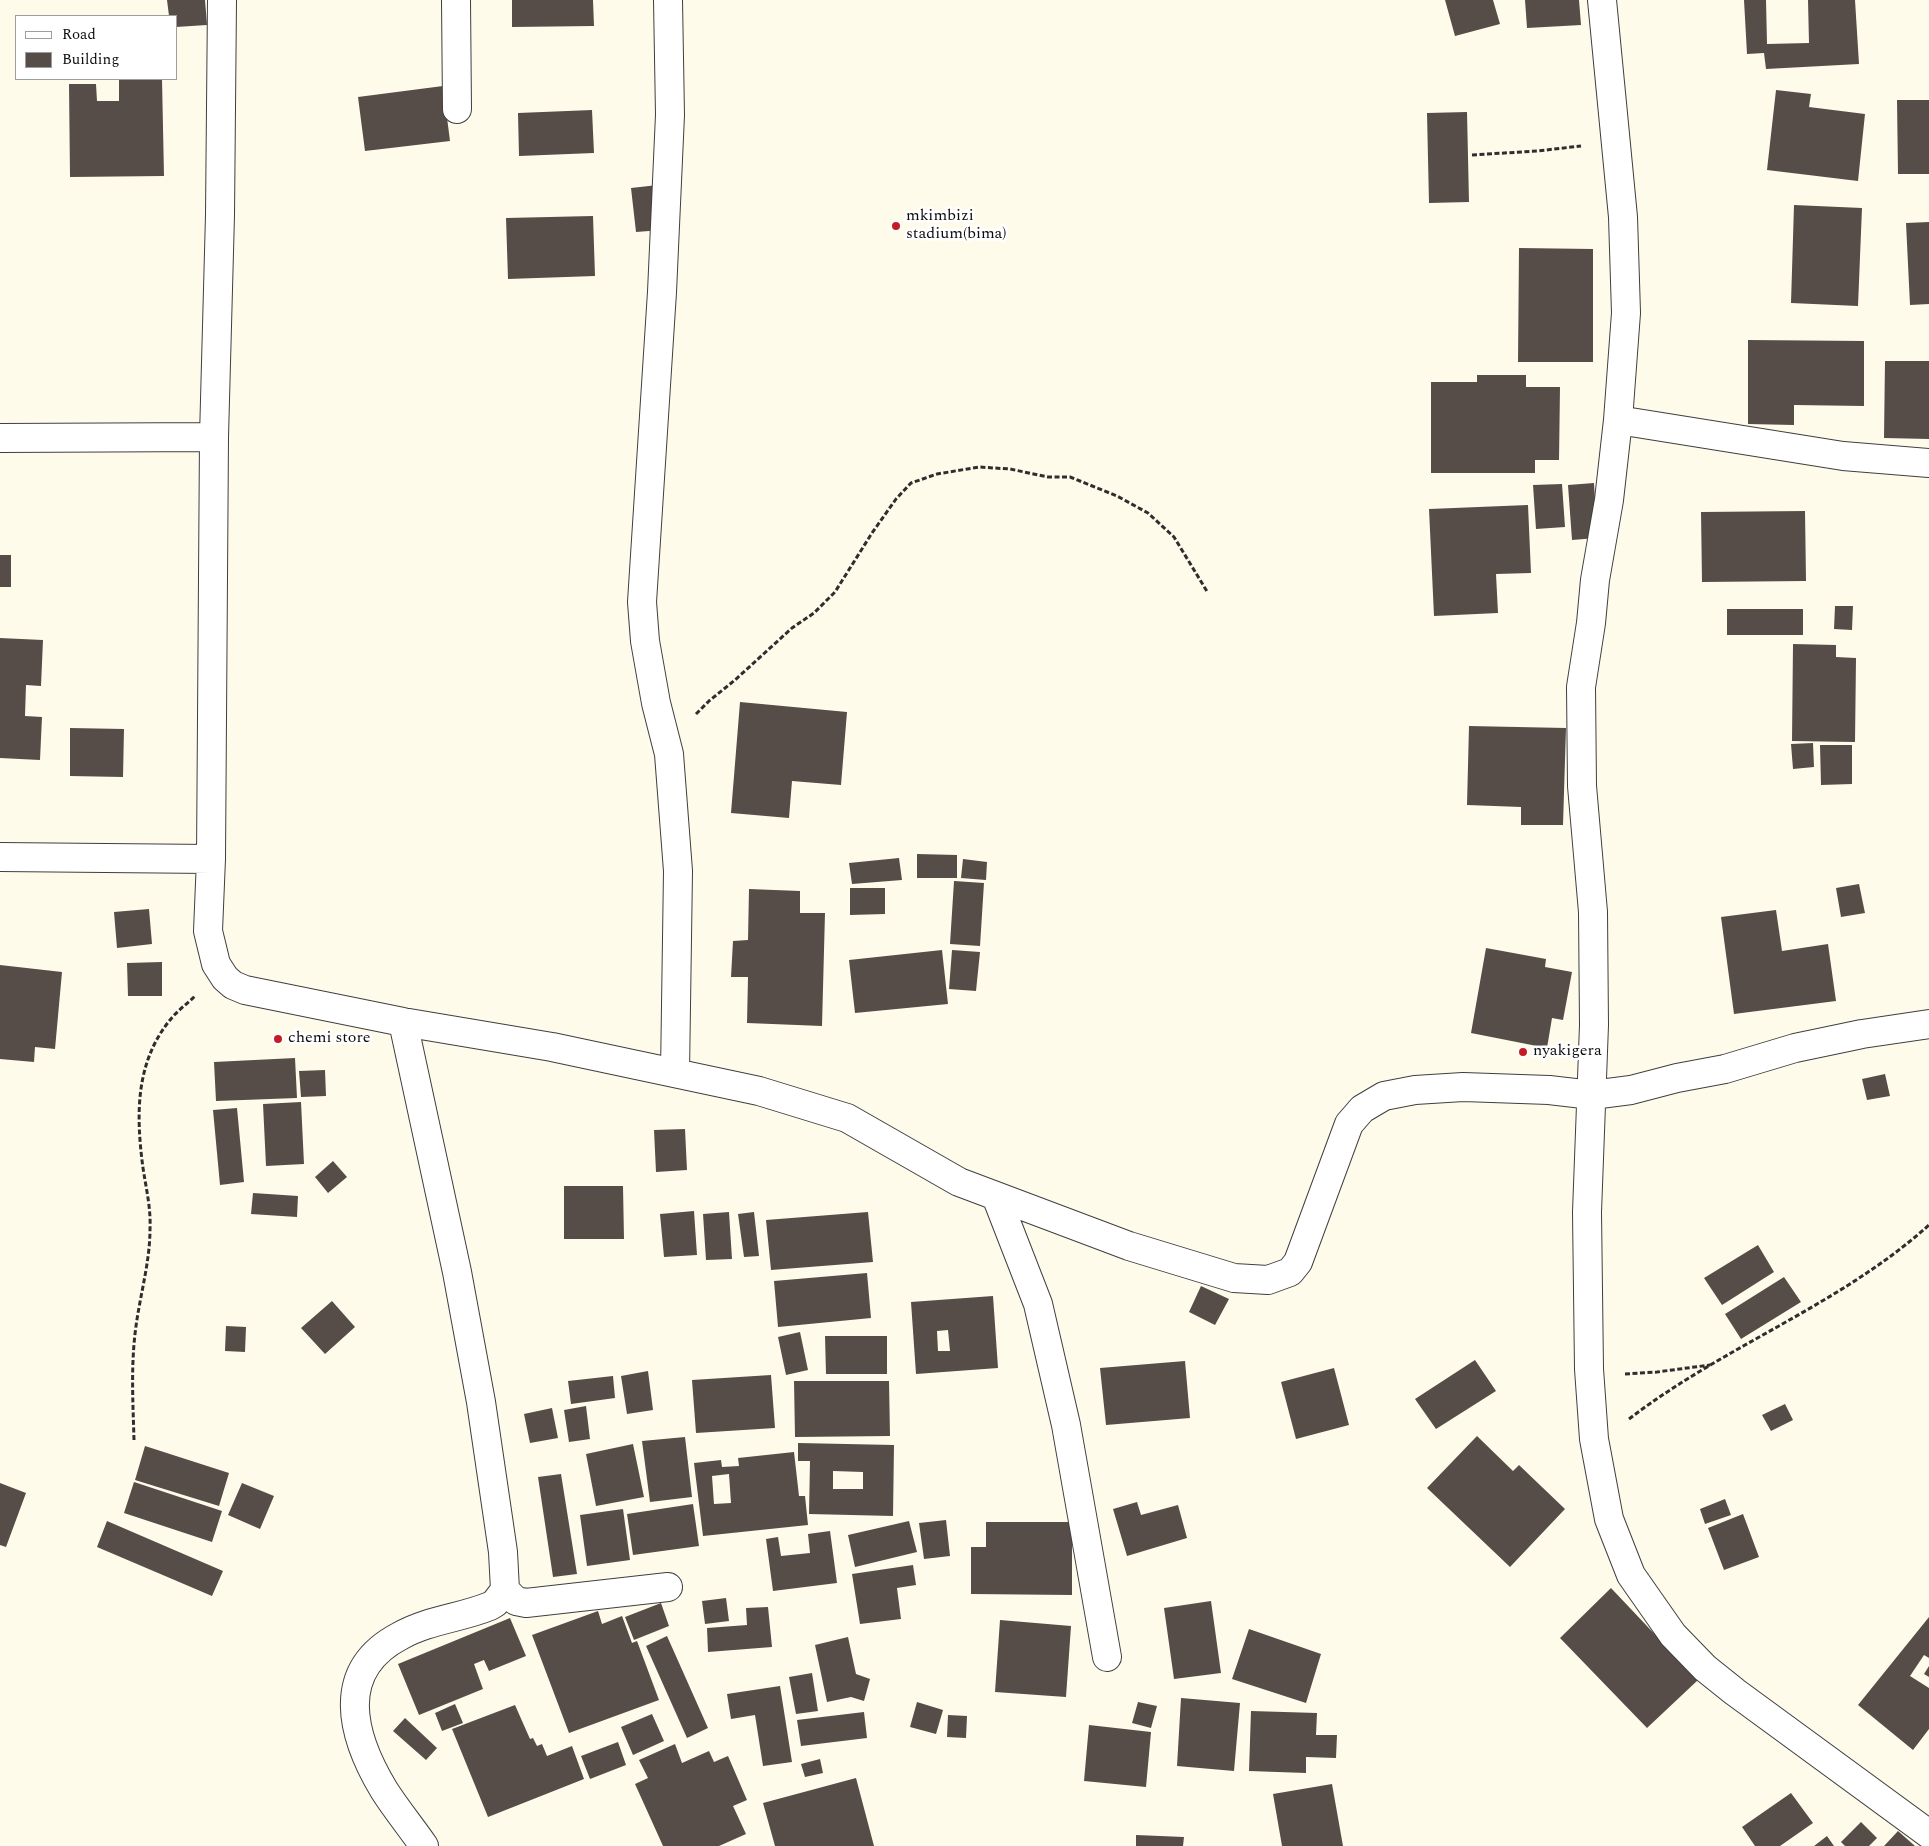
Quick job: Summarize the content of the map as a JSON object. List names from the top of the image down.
{
  "places": ["mkimbizi stadium(bima)", "chemi store", "nyakigera"],
  "legend": ["Road", "Building"]
}
